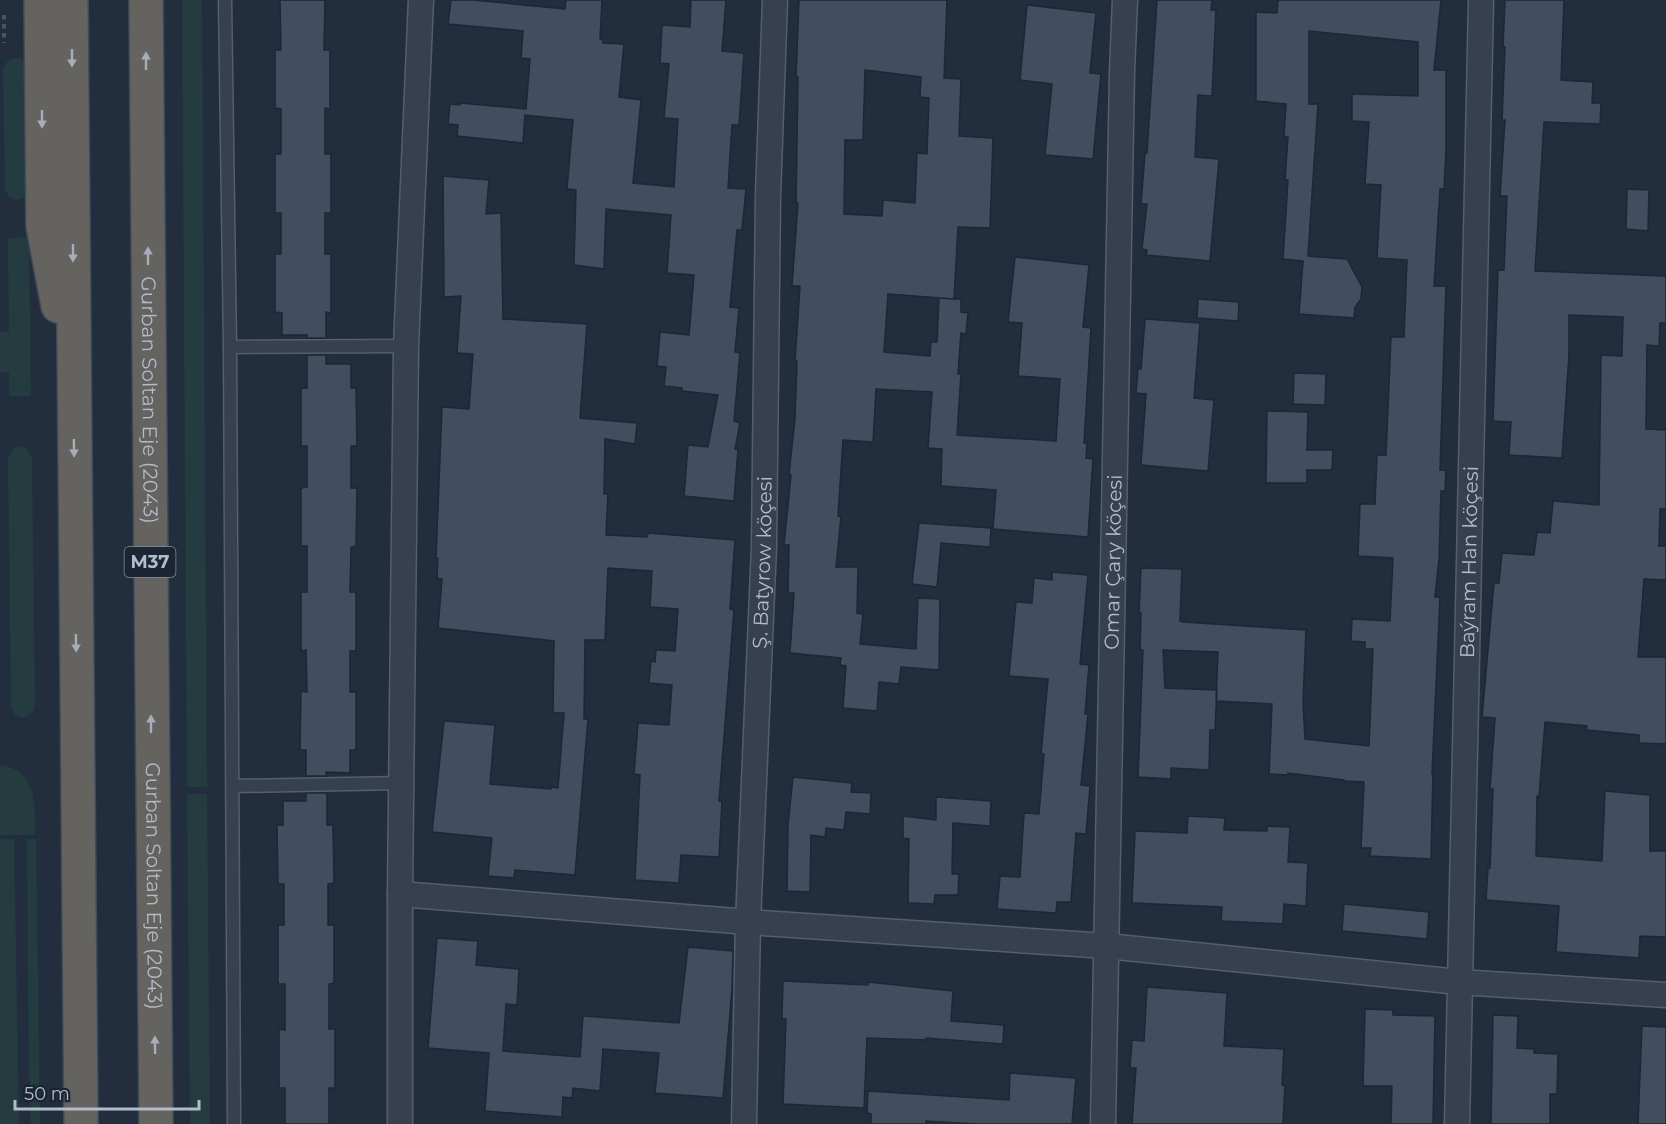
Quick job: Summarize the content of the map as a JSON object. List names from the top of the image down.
{
  "streets": {
    "highway": ["Gurban Soltan Eje (2043)", "M37"],
    "street": ["Ş. Batyrow köçesi", "Omar Çary köçesi", "Baýram Han köçesi"]
  },
  "scale_bar": "50 m"
}
